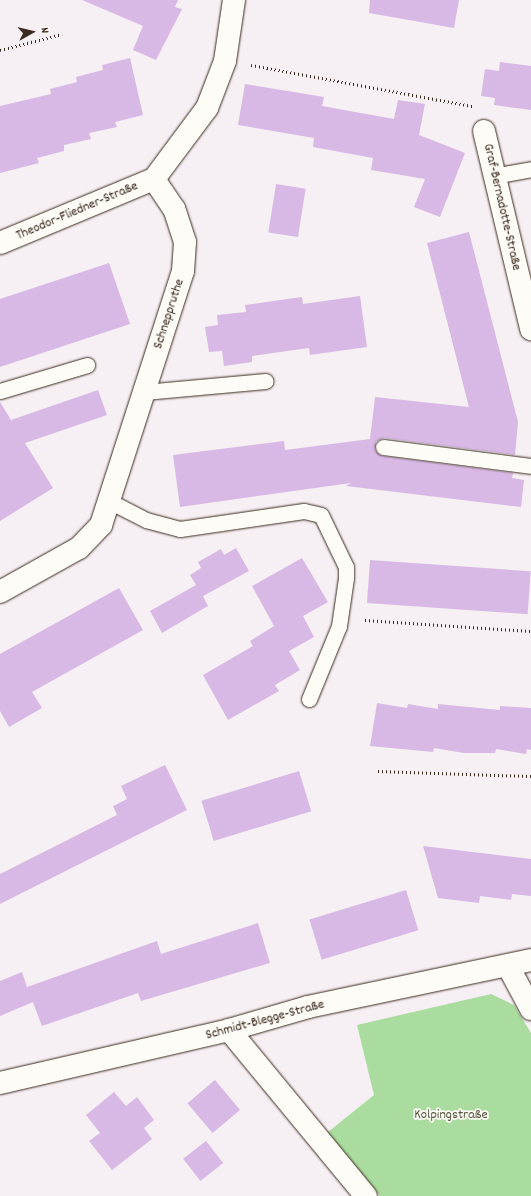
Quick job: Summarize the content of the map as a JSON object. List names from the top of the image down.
{
  "streets": {
    "street": [
      "Graf-Bernadotte-Straße",
      "Theodor-Fliedner-Straße",
      "Schneppruthe",
      "Schmidt-Blegge-Straße"
    ]
  },
  "crossings": [
    ["Theodor-Fliedner-Straße", "Schneppruthe"]
  ],
  "parks": ["Kolpingstraße"],
  "north": "right"
}
